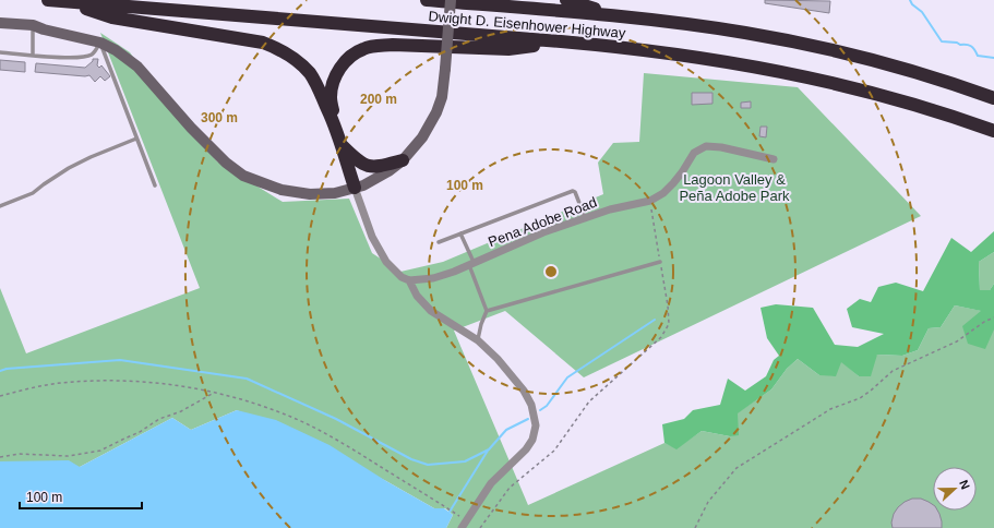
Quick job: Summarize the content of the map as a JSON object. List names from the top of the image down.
{
  "streets": {
    "highway": ["Dwight D. Eisenhower Highway"],
    "street": ["Pena Adobe Road"]
  },
  "parks": ["Lagoon Valley & Peña Adobe Park"],
  "scale_bar": "100 m",
  "north": "right",
  "rings": ["200 m", "300 m", "100 m"]
}
